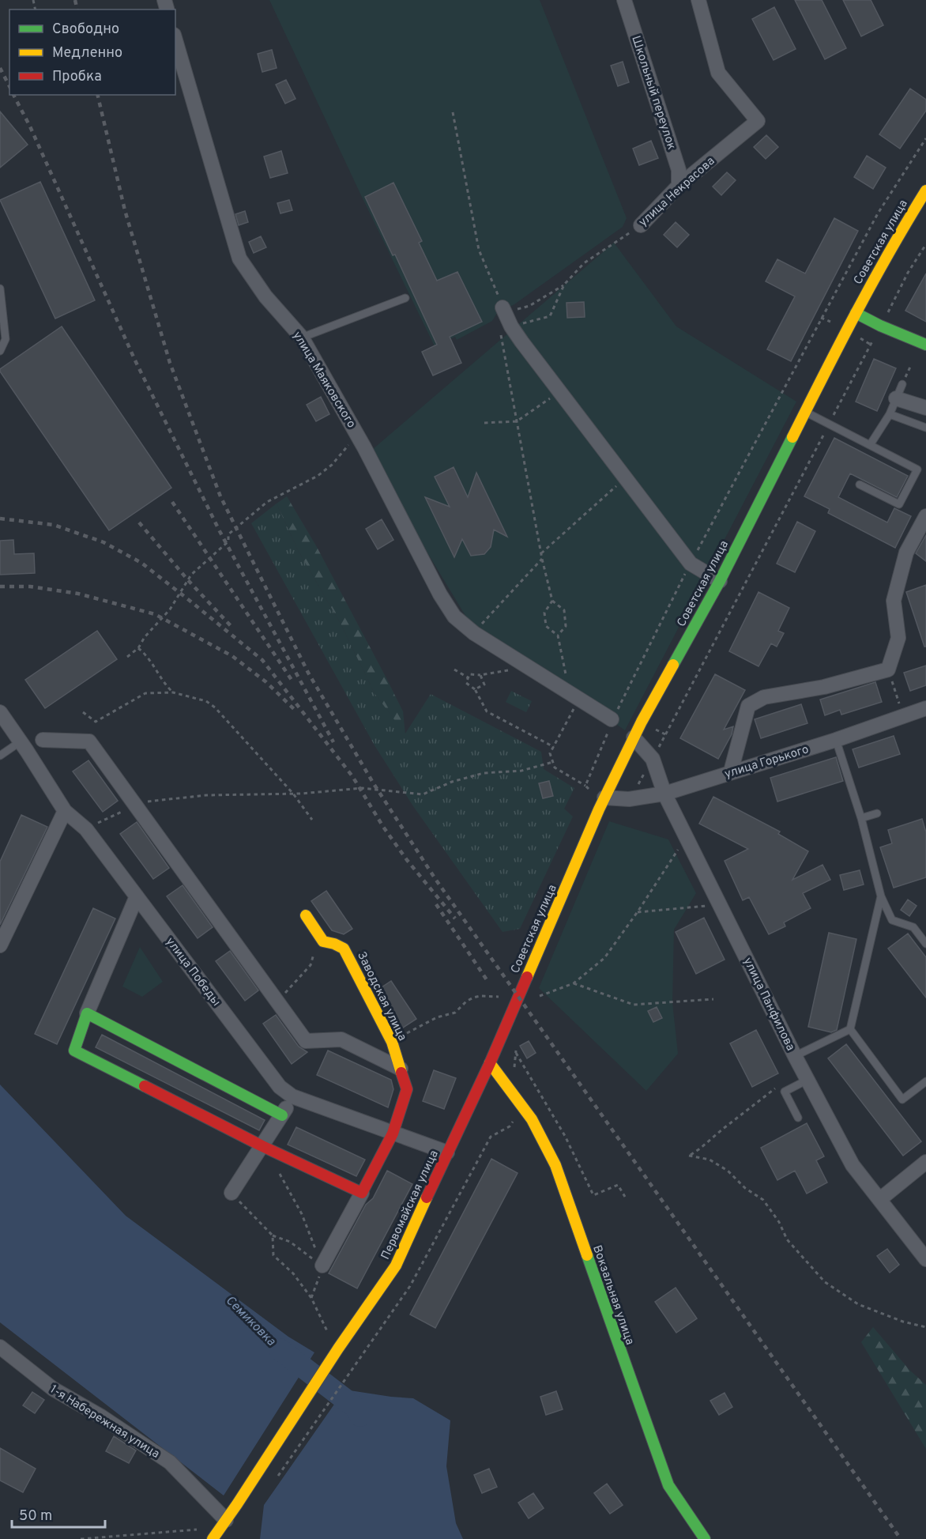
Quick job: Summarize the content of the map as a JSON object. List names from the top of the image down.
{
  "streets": {
    "main road": [
      "Советская улица",
      "Заводская улица",
      "Первомайская улица",
      "Вокзальная улица"
    ],
    "street": [
      "Школьный переулок",
      "улица Некрасова",
      "улица Маяковского",
      "улица Горького",
      "улица Победы",
      "улица Панфилова",
      "1-я Набережная улица"
    ]
  },
  "crossings": [
    ["Школьный переулок", "улица Некрасова"],
    ["Советская улица", "улица Горького"],
    ["Советская улица", "улица Панфилова"],
    ["Советская улица", "Первомайская улица"],
    ["улица Горького", "улица Панфилова"],
    ["улица Победы", "Заводская улица"],
    ["улица Победы", "Первомайская улица"],
    ["Первомайская улица", "Вокзальная улица"],
    ["Первомайская улица", "1-я Набережная улица"]
  ],
  "water": ["Семиковка"],
  "legend": ["Свободно", "Медленно", "Пробка"],
  "scale_bar": "50 m"
}
